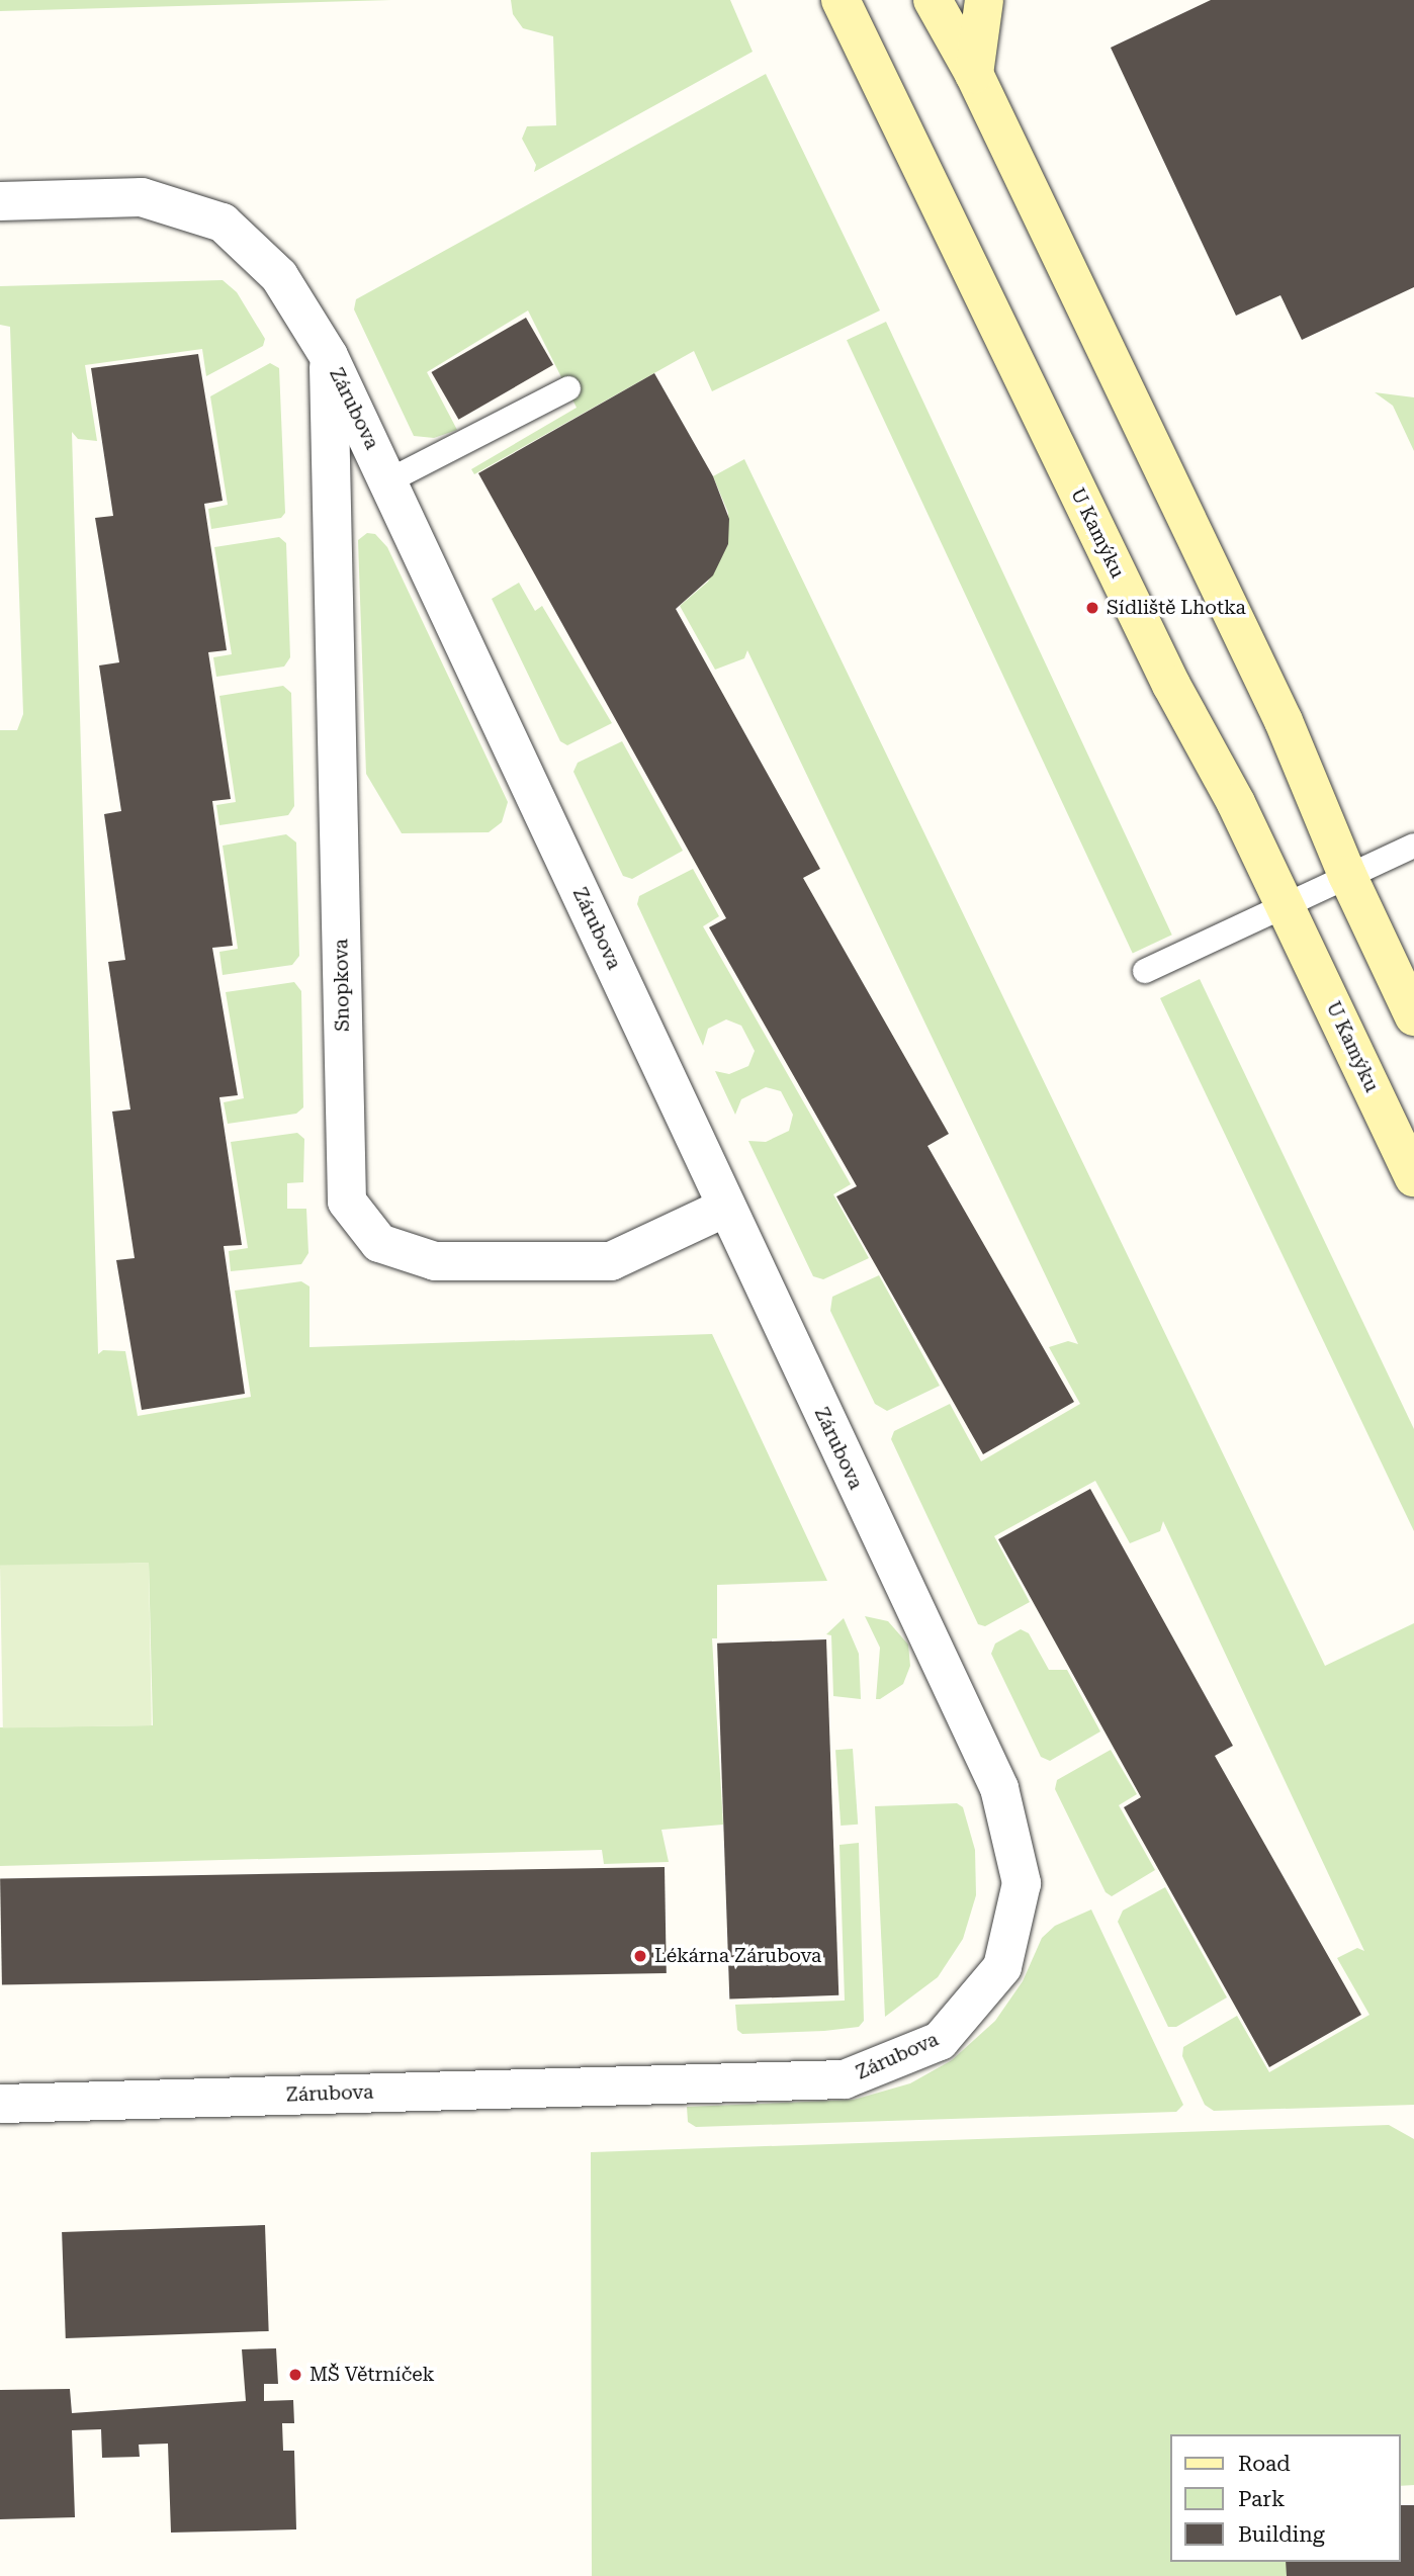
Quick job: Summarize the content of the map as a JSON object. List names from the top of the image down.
{
  "streets": {
    "street": ["Zárubova", "U Kamýku", "Snopkova"]
  },
  "crossings": [
    ["Zárubova", "Snopkova"]
  ],
  "places": ["Sídliště Lhotka", "Lékárna Zárubova", "MŠ Větrníček"],
  "legend": ["Road", "Park", "Building"]
}
